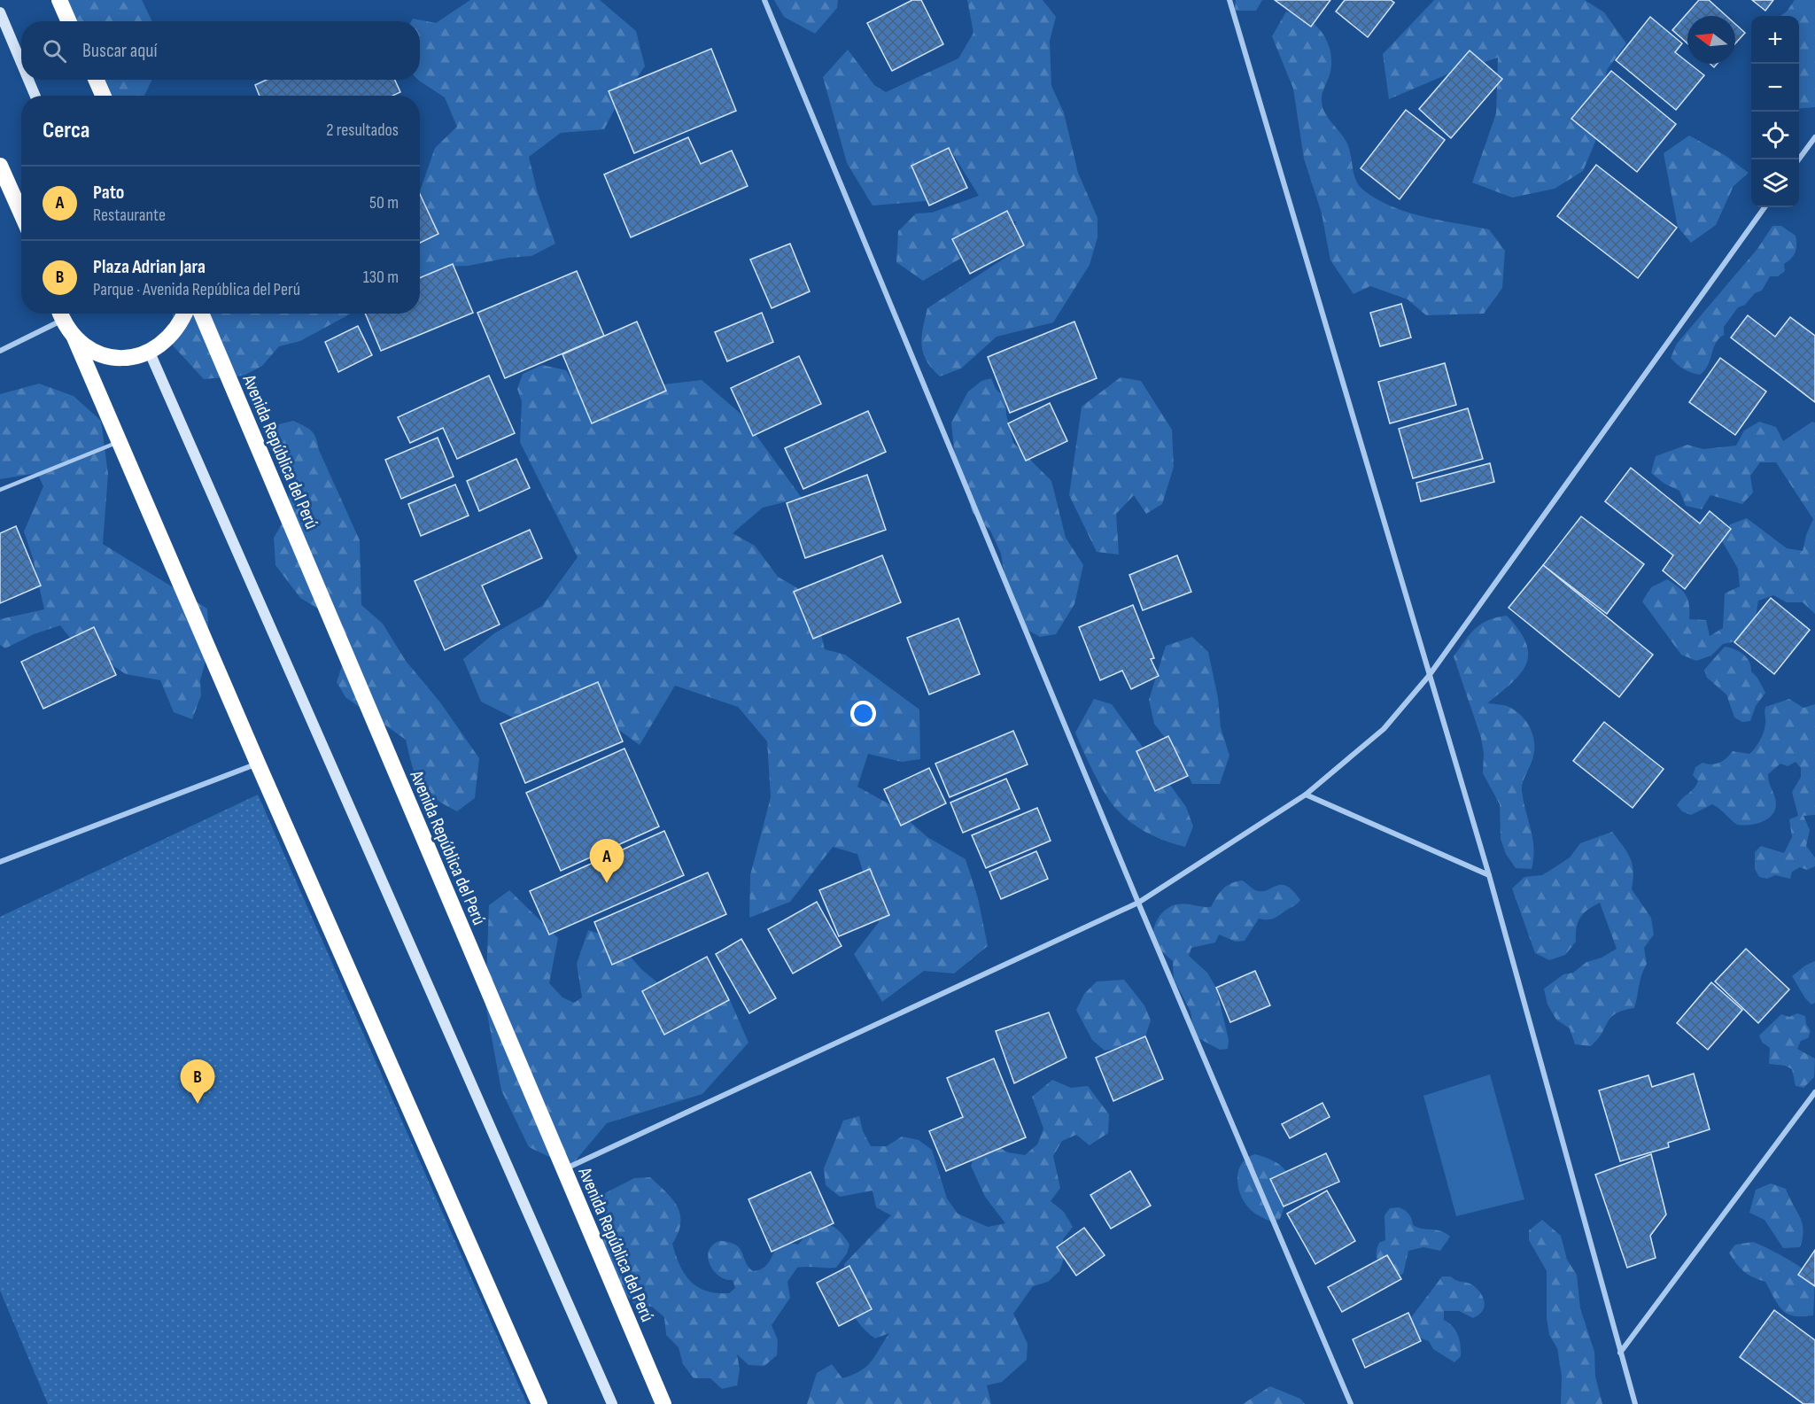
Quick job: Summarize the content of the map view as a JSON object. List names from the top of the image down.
{
  "streets": {
    "highway": ["Avenida República del Perú"]
  },
  "north": "left",
  "page": {
    "map_buttons": ["+", "−"],
    "search": "Buscar aquí",
    "heading": ["Cerca", "2 resultados"],
    "list": [
      {
        "mark": "A",
        "name": "Pato",
        "note": "Restaurante",
        "value": "50 m"
      },
      {
        "mark": "B",
        "name": "Plaza Adrian Jara",
        "note": "Parque · Avenida República del Perú",
        "value": "130 m"
      }
    ],
    "pins": ["A", "B"]
  }
}
